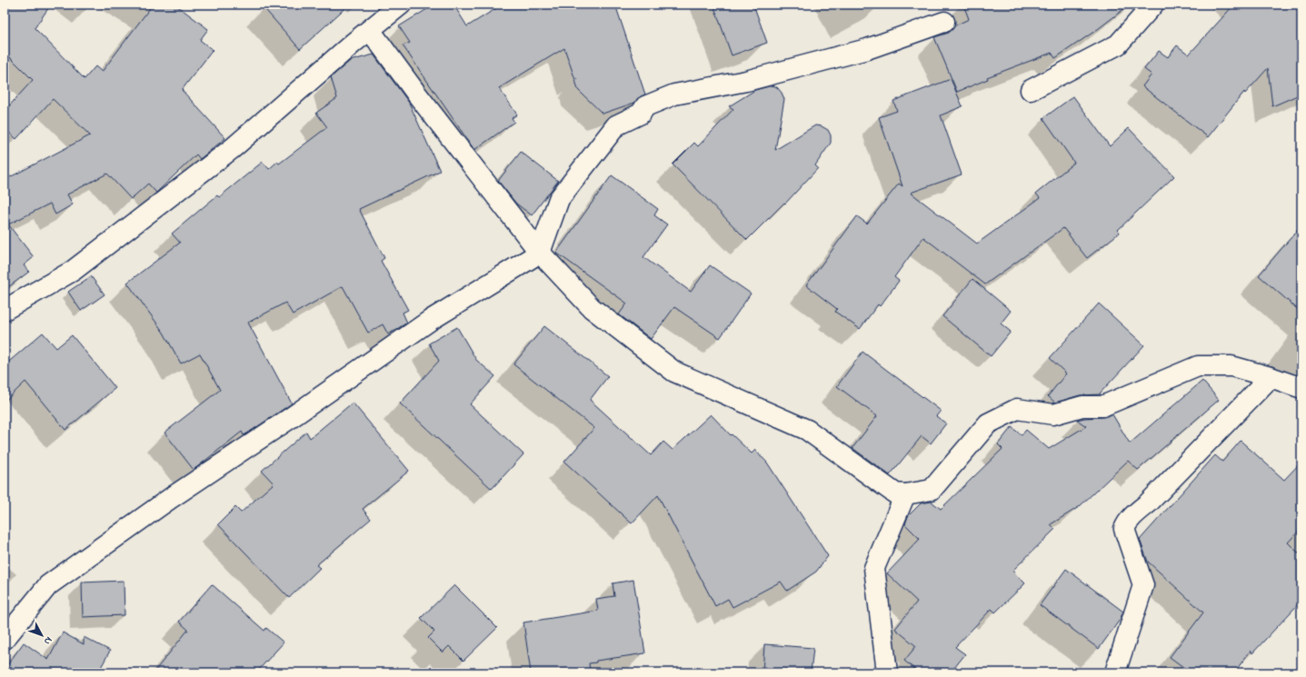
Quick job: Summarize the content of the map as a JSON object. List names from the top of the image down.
{
  "north": "bottom right"
}
